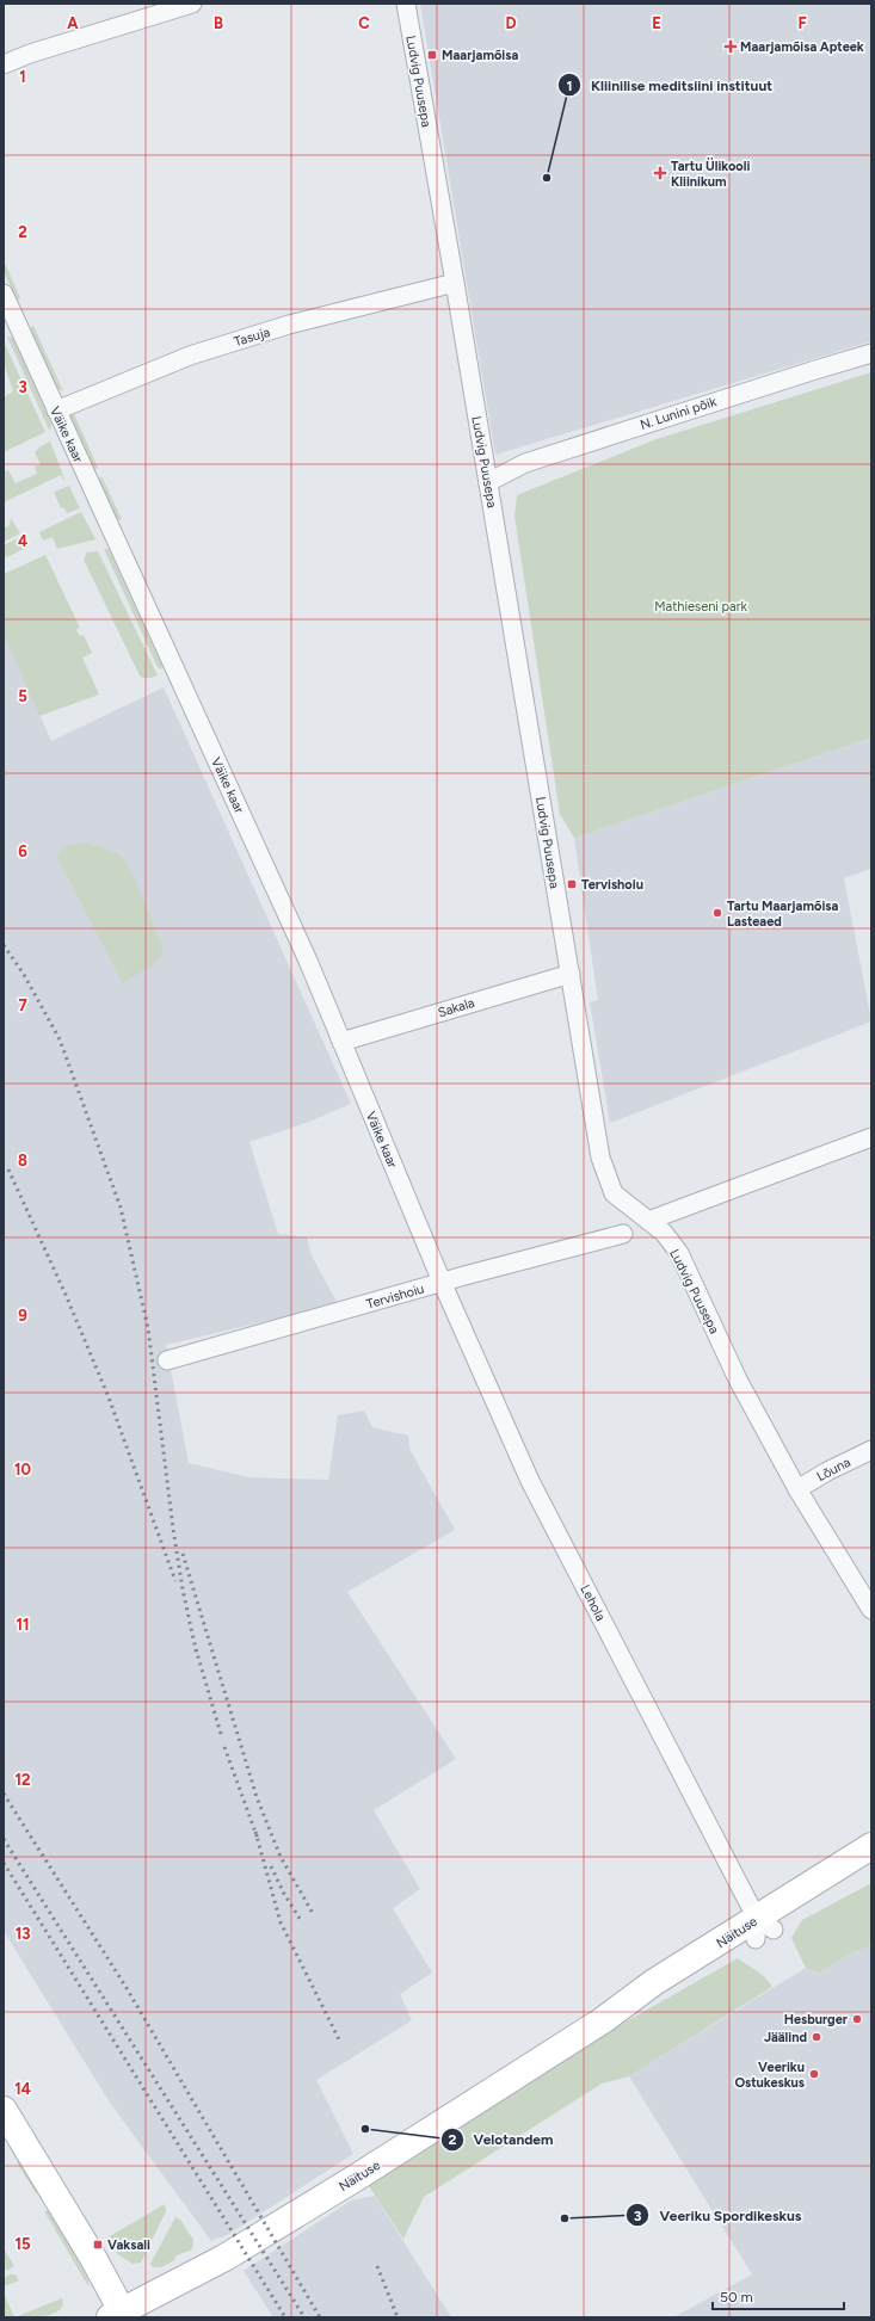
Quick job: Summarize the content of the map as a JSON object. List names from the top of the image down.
{
  "streets": {
    "street": [
      "Ludvig Puusepa",
      "Tasuja",
      "N. Lunini põik",
      "Väike kaar",
      "Sakala",
      "Tervishoiu",
      "Lõuna",
      "Lehola",
      "Näituse"
    ]
  },
  "crossings": [
    ["Ludvig Puusepa", "Tasuja"],
    ["Ludvig Puusepa", "N. Lunini põik"],
    ["Ludvig Puusepa", "Sakala"],
    ["Ludvig Puusepa", "Lõuna"],
    ["Tasuja", "Väike kaar"],
    ["Väike kaar", "Sakala"],
    ["Väike kaar", "Tervishoiu"],
    ["Väike kaar", "Lehola"],
    ["Tervishoiu", "Lehola"],
    ["Lehola", "Näituse"]
  ],
  "parks": ["Mathieseni park"],
  "places": {
    "health": ["Maarjamõisa Apteek", "Tartu Ülikooli Kliinikum"],
    "transit": ["Maarjamõisa", "Tervishoiu", "Vaksali"],
    "other": [
      "Kliinilise meditsiini instituut",
      "Tartu Maarjamõisa Lasteaed",
      "Hesburger",
      "Jäälind",
      "Veeriku Ostukeskus",
      "Velotandem",
      "Veeriku Spordikeskus"
    ]
  },
  "scale_bar": "50 m",
  "grid": {
    "columns": [
      "A",
      "B",
      "C",
      "D",
      "E",
      "F"
    ],
    "rows": [
      "1",
      "2",
      "3",
      "4",
      "5",
      "6",
      "7",
      "8",
      "9",
      "10",
      "11",
      "12",
      "13",
      "14",
      "15"
    ]
  }
}
